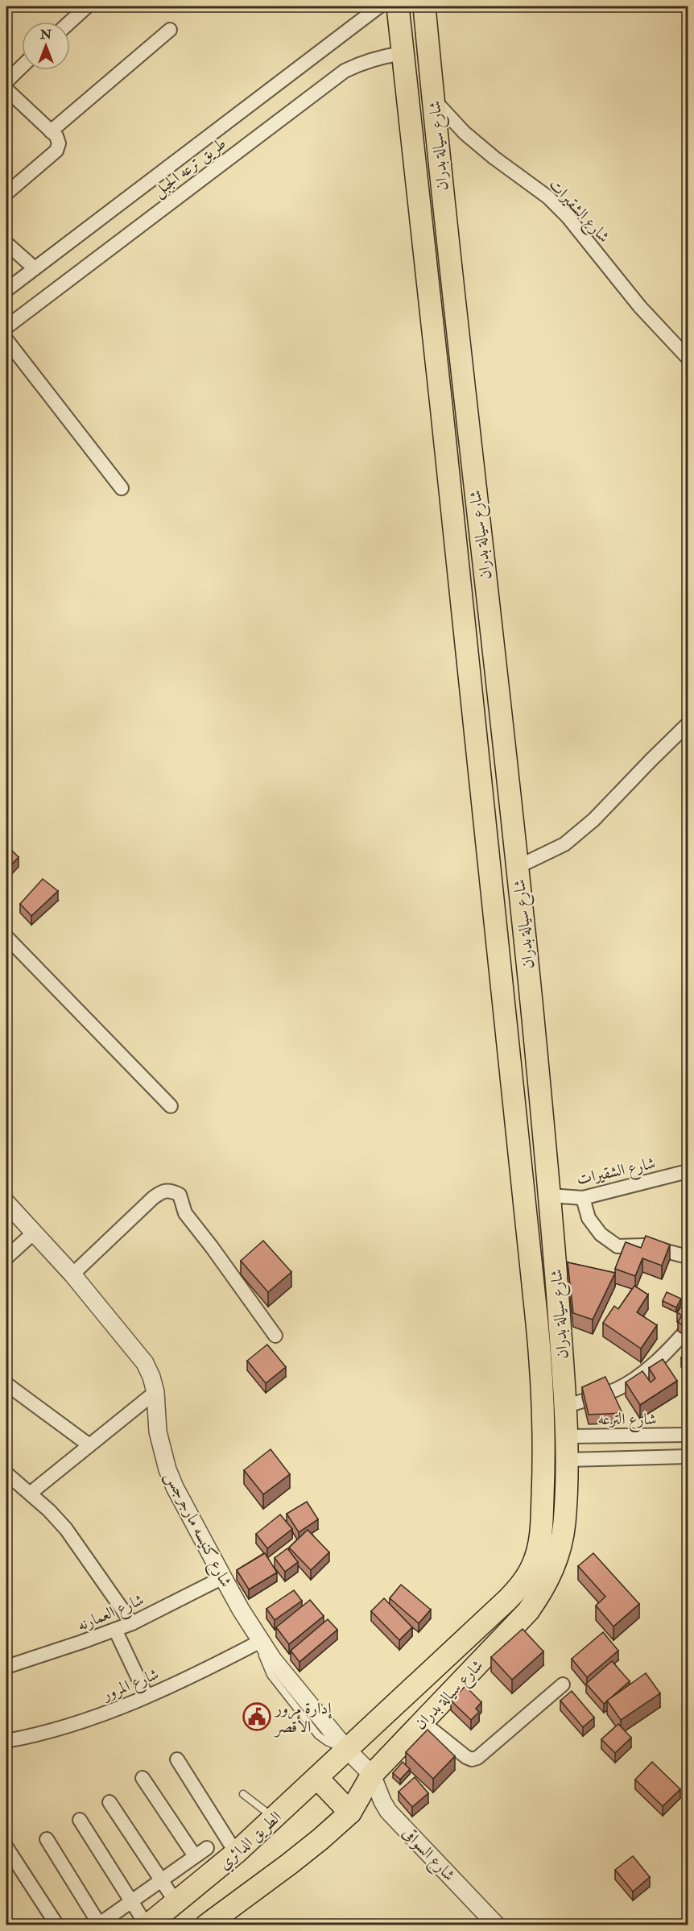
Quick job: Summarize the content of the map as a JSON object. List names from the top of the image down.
{
  "streets": {
    "main road": ["شارع سيالة بدران", "الطريق الدائري"],
    "street": [
      "طريق ترعه الجبل",
      "شارع الشقيرات",
      "شارع الترعه",
      "شارع كنيسه مارجرجس",
      "شارع العمارنه",
      "شارع المرور",
      "شارع السواقى"
    ]
  },
  "crossings": [
    ["شارع سيالة بدران", "طريق ترعه الجبل"],
    ["شارع سيالة بدران", "شارع الشقيرات"],
    ["شارع سيالة بدران", "شارع الترعه"],
    ["شارع سيالة بدران", "شارع كنيسه مارجرجس"],
    ["شارع سيالة بدران", "الطريق الدائري"],
    ["شارع سيالة بدران", "شارع السواقى"],
    ["شارع كنيسه مارجرجس", "شارع العمارنه"],
    ["شارع كنيسه مارجرجس", "شارع المرور"],
    ["شارع كنيسه مارجرجس", "الطريق الدائري"],
    ["شارع كنيسه مارجرجس", "شارع السواقى"]
  ],
  "places": {
    "public building": ["إدارة مرور الأقصر"]
  },
  "north": "top"
}
